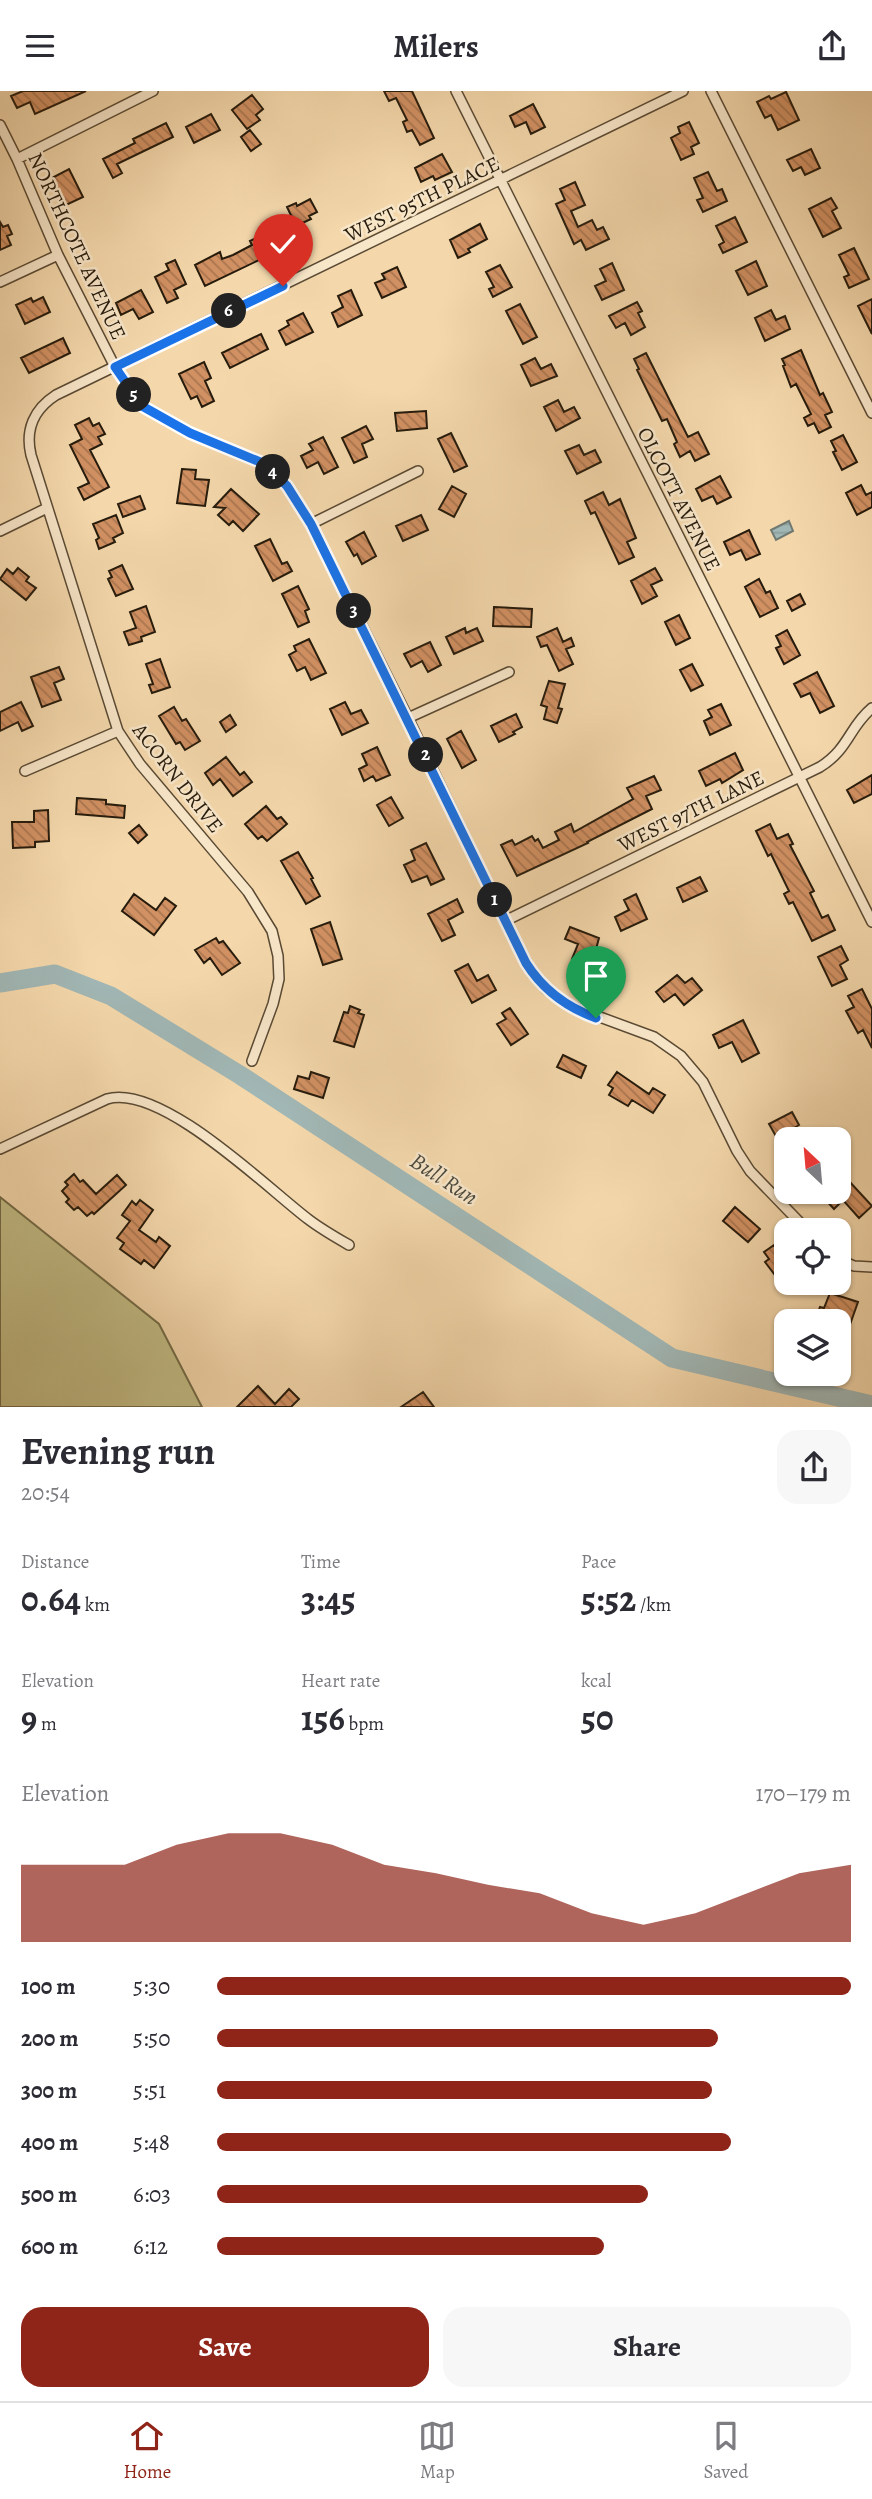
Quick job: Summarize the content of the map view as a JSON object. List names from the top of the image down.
{
  "streets": {
    "street": [
      "WEST 95TH PLACE",
      "NORTHCOTE AVENUE",
      "OLCOTT AVENUE",
      "ACORN DRIVE",
      "WEST 97TH LANE"
    ]
  },
  "crossings": [
    ["WEST 95TH PLACE", "NORTHCOTE AVENUE"],
    ["WEST 95TH PLACE", "OLCOTT AVENUE"],
    ["WEST 95TH PLACE", "ACORN DRIVE"],
    ["NORTHCOTE AVENUE", "WEST 97TH LANE"],
    ["OLCOTT AVENUE", "WEST 97TH LANE"]
  ],
  "water": ["Bull Run"],
  "north": "top left",
  "page": {
    "header": "Milers",
    "pins": [
      "6",
      "5",
      "4",
      "3",
      "2",
      "1"
    ],
    "heading": ["Evening run", "20:54"],
    "stats": [
      ["Distance", "0.64 km"],
      ["Time", "3:45"],
      ["Pace", "5:52 /km"],
      ["Elevation", "9 m"],
      ["Heart rate", "156 bpm"],
      ["kcal", "50"]
    ],
    "chart": ["Elevation", "170–179 m"],
    "list": [
      {
        "name": "100 m",
        "note": "5:30"
      },
      {
        "name": "200 m",
        "note": "5:50"
      },
      {
        "name": "300 m",
        "note": "5:51"
      },
      {
        "name": "400 m",
        "note": "5:48"
      },
      {
        "name": "500 m",
        "note": "6:03"
      },
      {
        "name": "600 m",
        "note": "6:12"
      }
    ],
    "buttons": ["Save", "Share"],
    "tabs": ["Home", "Map", "Saved"]
  }
}
